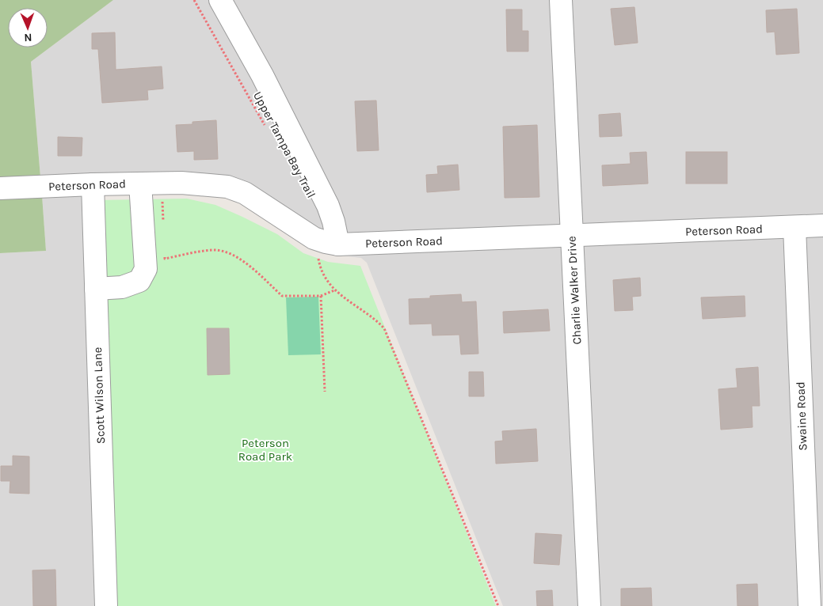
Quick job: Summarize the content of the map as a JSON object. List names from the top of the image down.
{
  "streets": {
    "street": [
      "Peterson Road",
      "Charlie Walker Drive",
      "Scott Wilson Lane",
      "Swaine Road"
    ],
    "path": ["Upper Tampa Bay Trail"]
  },
  "crossings": [
    ["Peterson Road", "Charlie Walker Drive"],
    ["Peterson Road", "Scott Wilson Lane"],
    ["Peterson Road", "Swaine Road"]
  ],
  "parks": ["Peterson Road Park"],
  "north": "bottom"
}
